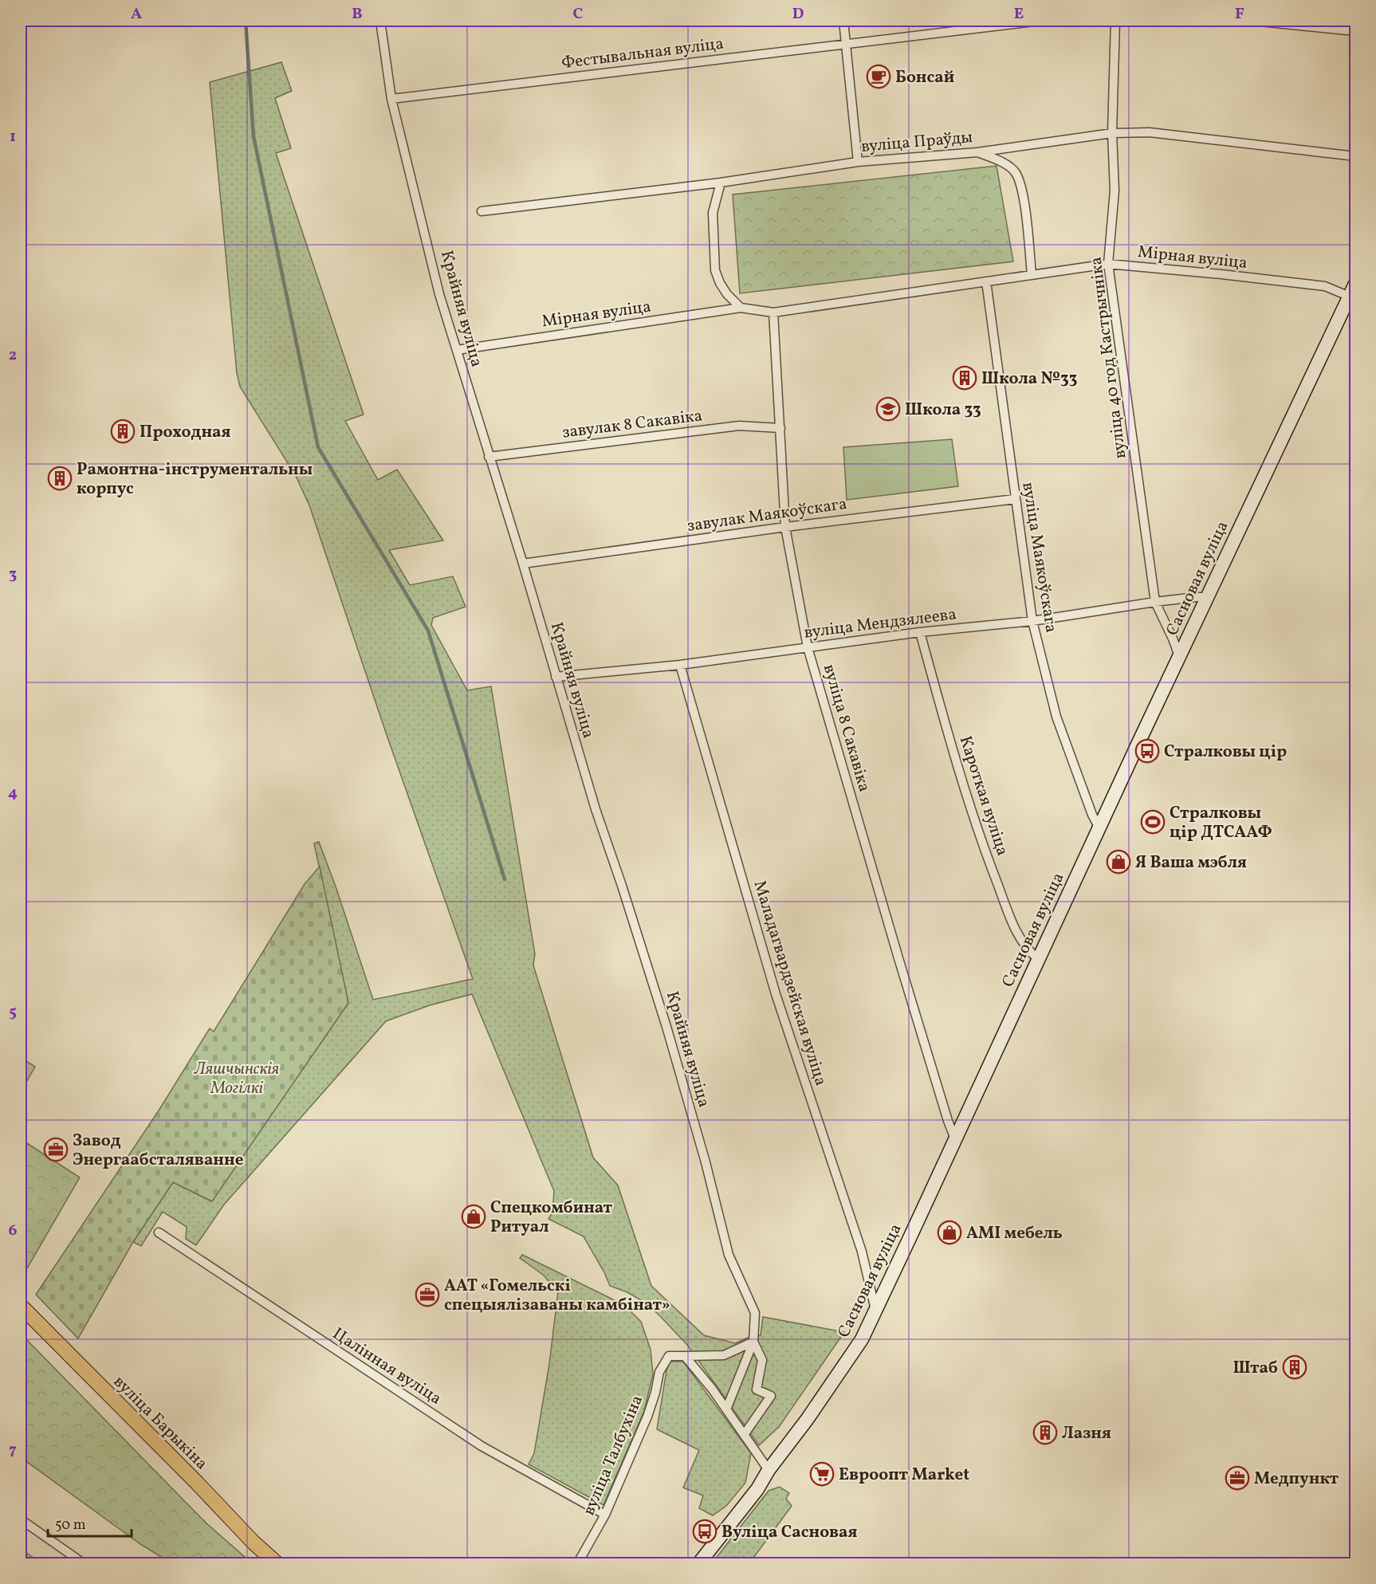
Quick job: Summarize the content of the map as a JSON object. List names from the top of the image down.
{
  "streets": {
    "main road": ["Сасновая вуліца", "вуліца Барыкіна"],
    "street": [
      "Фестывальная вуліца",
      "вуліца Праўды",
      "Мірная вуліца",
      "Крайняя вуліца",
      "вуліца 40 год Кастрычніка",
      "завулак 8 Сакавіка",
      "завулак Маякоўскага",
      "вуліца Маякоўскага",
      "вуліца Мендзялеева",
      "вуліца 8 Сакавіка",
      "Кароткая вуліца",
      "Маладагвардзейская вуліца",
      "Цалінная вуліца",
      "вуліца Талбухіна"
    ]
  },
  "crossings": [
    ["Фестывальная вуліца", "Крайняя вуліца"],
    ["вуліца Праўды", "вуліца 40 год Кастрычніка"],
    ["Мірная вуліца", "Крайняя вуліца"],
    ["Мірная вуліца", "вуліца 40 год Кастрычніка"],
    ["Мірная вуліца", "вуліца Маякоўскага"],
    ["Мірная вуліца", "Сасновая вуліца"],
    ["Мірная вуліца", "вуліца 8 Сакавіка"],
    ["Крайняя вуліца", "завулак 8 Сакавіка"],
    ["Крайняя вуліца", "завулак Маякоўскага"],
    ["Крайняя вуліца", "вуліца Мендзялеева"],
    ["вуліца 40 год Кастрычніка", "Сасновая вуліца"],
    ["вуліца 40 год Кастрычніка", "вуліца Мендзялеева"],
    ["завулак 8 Сакавіка", "вуліца 8 Сакавіка"],
    ["завулак Маякоўскага", "вуліца Маякоўскага"],
    ["завулак Маякоўскага", "вуліца 8 Сакавіка"],
    ["вуліца Маякоўскага", "Сасновая вуліца"],
    ["вуліца Маякоўскага", "вуліца Мендзялеева"],
    ["Сасновая вуліца", "вуліца Мендзялеева"],
    ["Сасновая вуліца", "вуліца 8 Сакавіка"],
    ["Сасновая вуліца", "Кароткая вуліца"],
    ["Сасновая вуліца", "Маладагвардзейская вуліца"],
    ["вуліца Мендзялеева", "вуліца 8 Сакавіка"],
    ["вуліца Мендзялеева", "Кароткая вуліца"],
    ["вуліца Мендзялеева", "Маладагвардзейская вуліца"],
    ["Цалінная вуліца", "вуліца Талбухіна"]
  ],
  "parks": ["Ляшчынскія Могілкі"],
  "places": {
    "cafe": ["Бонсай"],
    "building": [
      "Школа №33",
      "Проходная",
      "Рамонтна-інструментальны корпус",
      "Штаб",
      "Лазня"
    ],
    "school or university": ["Школа 33"],
    "bus stop": ["Стралковы цір", "Вуліца Сасновая"],
    "sports": ["Стралковы цір ДТСААФ"],
    "shop": ["Я Ваша мэбля", "Спецкомбинат Ритуал", "AMI мебель"],
    "office": ["Завод Энергаабсталяванне", "ААТ «Гомельскі спецыялізаваны камбінат»", "Медпункт"],
    "supermarket": ["Евроопт Market"]
  },
  "scale_bar": "50 m",
  "grid": {
    "columns": [
      "A",
      "B",
      "C",
      "D",
      "E",
      "F"
    ],
    "rows": [
      "1",
      "2",
      "3",
      "4",
      "5",
      "6",
      "7"
    ]
  }
}
